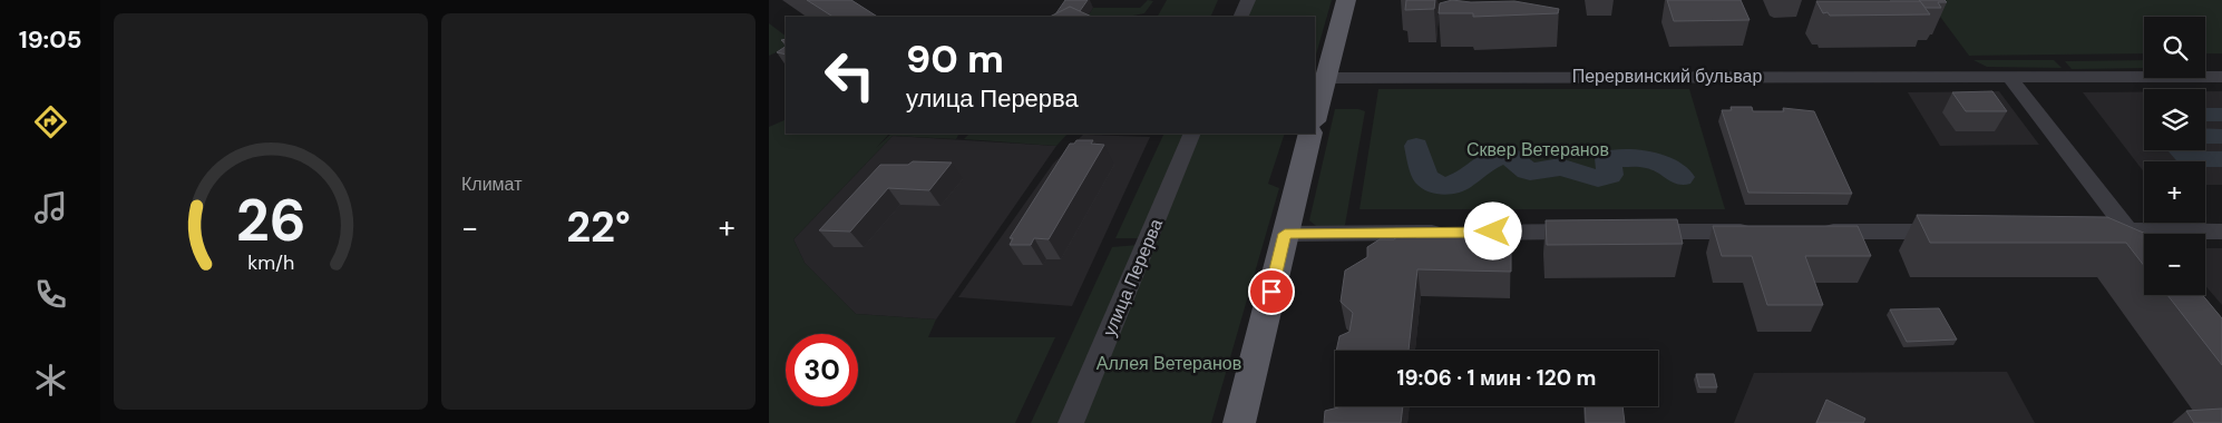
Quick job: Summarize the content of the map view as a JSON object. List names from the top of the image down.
{
  "streets": {
    "street": ["Перервинский бульвар", "улица Перерва"]
  },
  "parks": ["Сквер Ветеранов", "Аллея Ветеранов"],
  "page": {
    "tabs": "19:05",
    "tile": "Климат",
    "map_buttons": ["+", "−"],
    "turn": ["90 m", "улица Перерва"],
    "heat": ["−", "22°", "+"],
    "limit": "30",
    "trip": "19:06 · 1 мин · 120 m",
    "gauge": ["26", "km/h"]
  }
}
